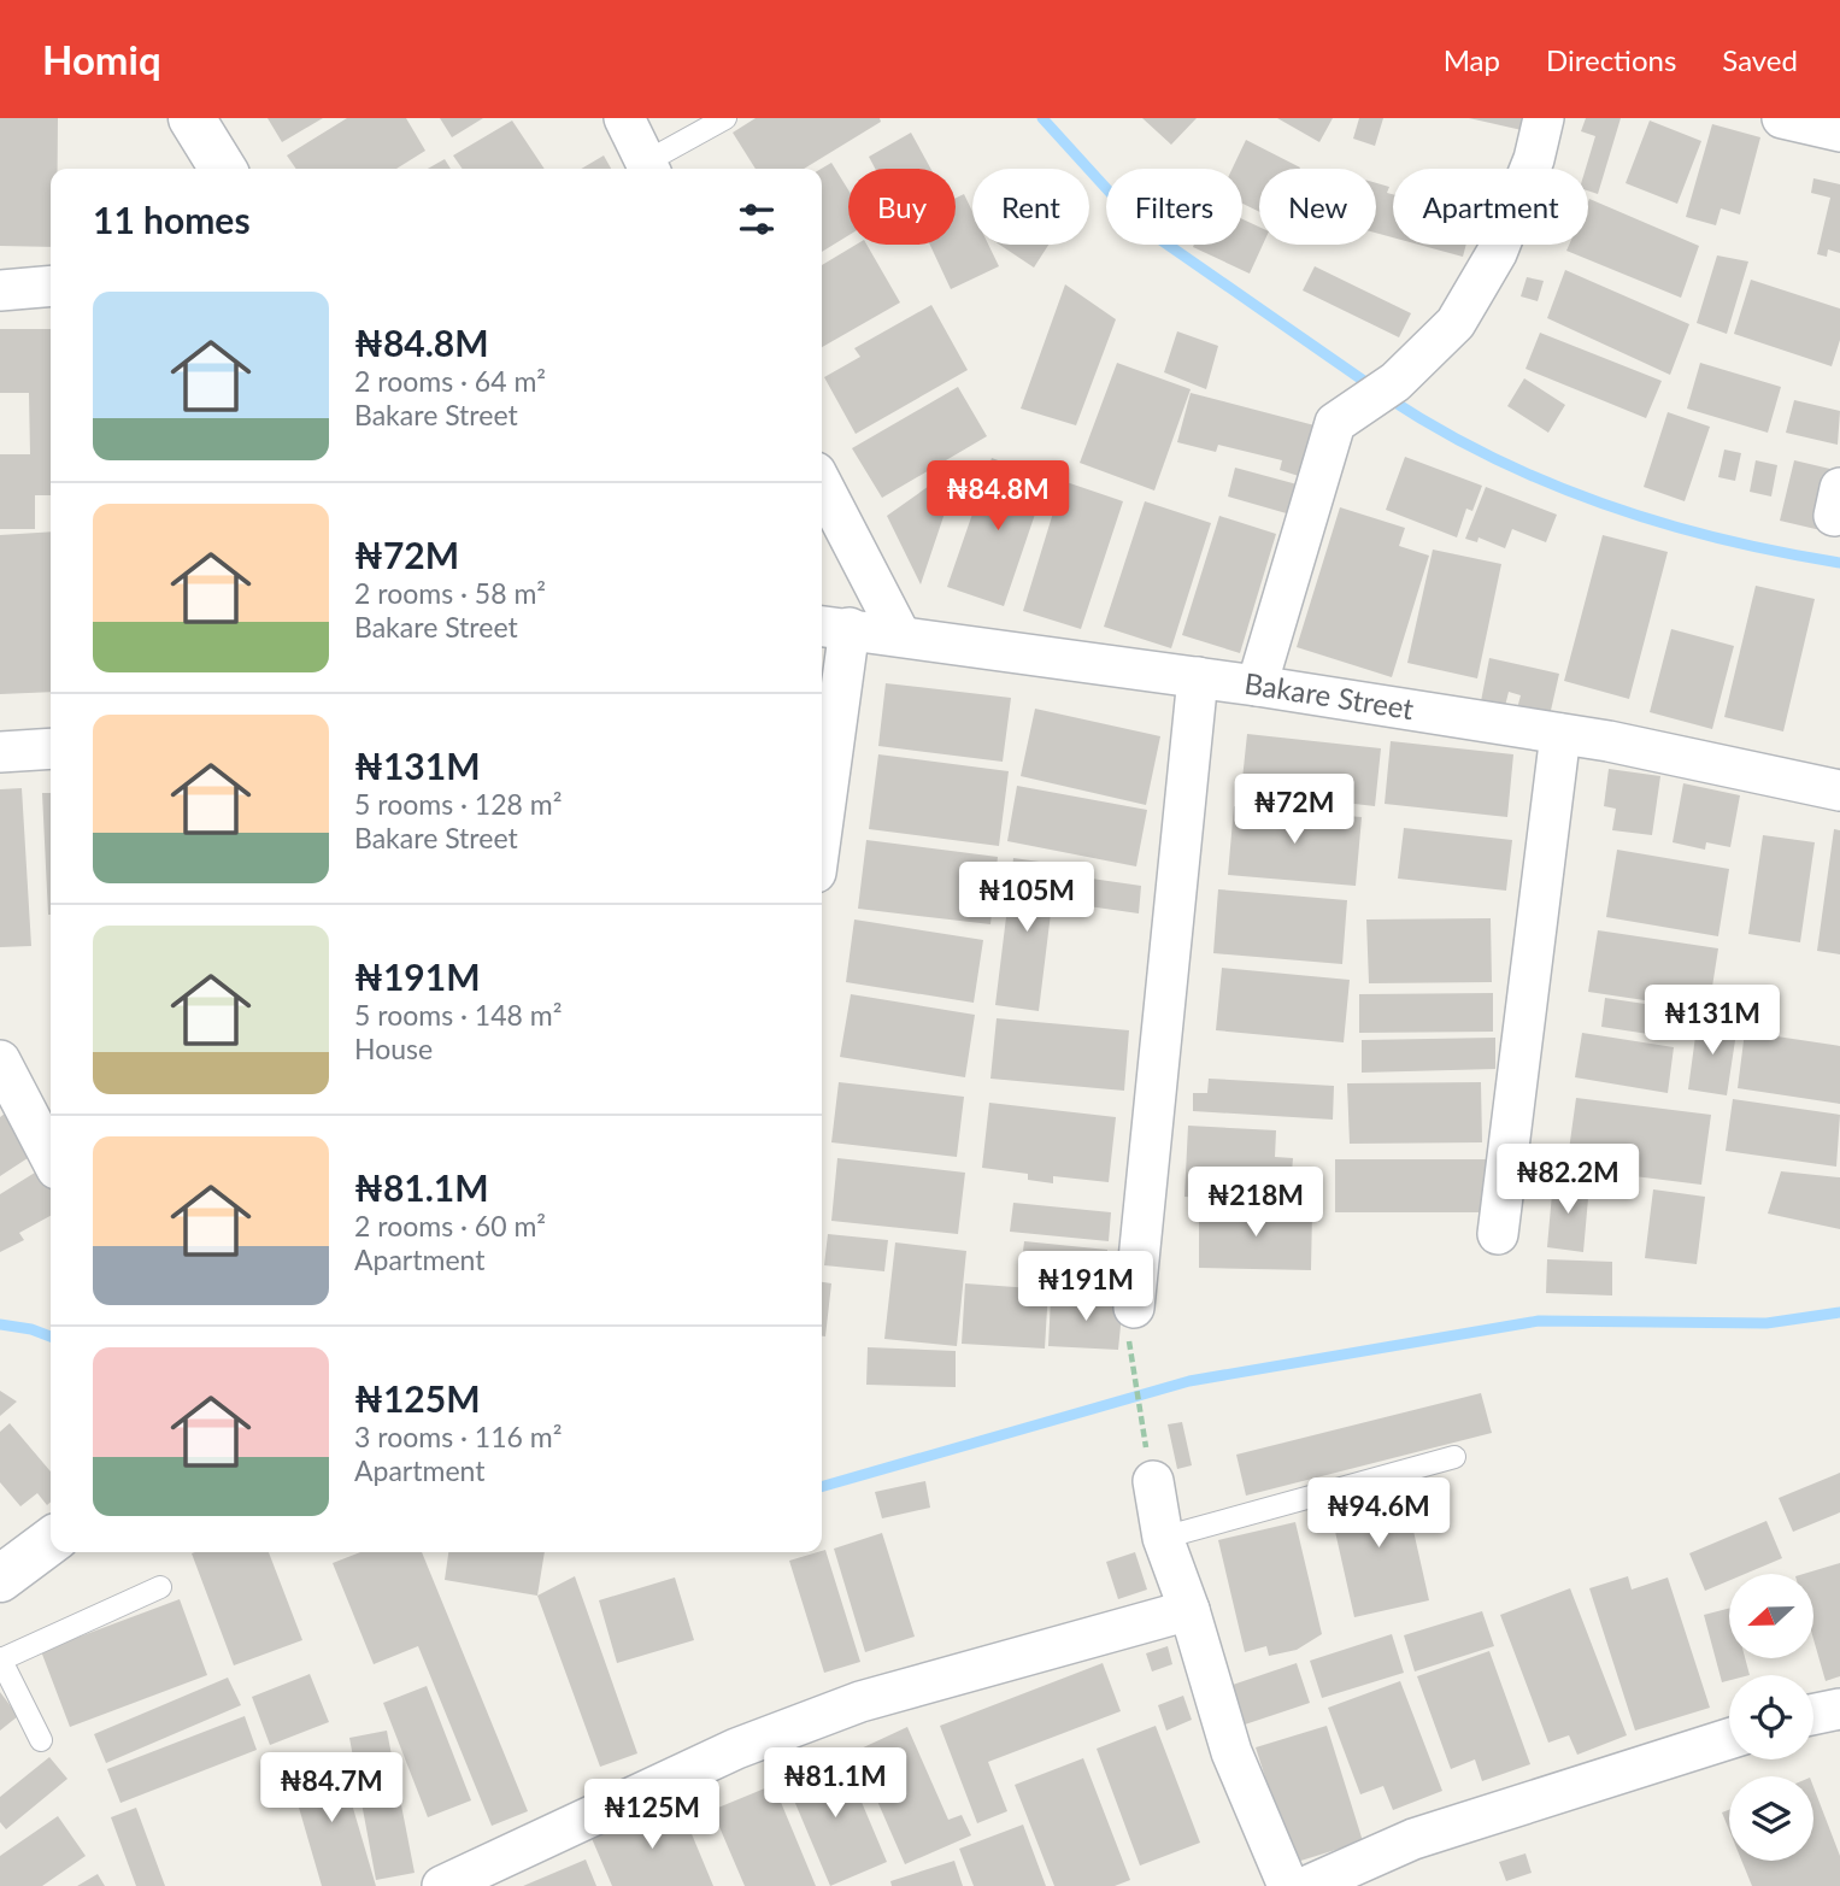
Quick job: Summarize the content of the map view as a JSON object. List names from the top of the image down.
{
  "streets": {
    "street": ["Bakare Street"]
  },
  "north": "left",
  "page": {
    "header": "Homiq",
    "nav": ["Map", "Directions", "Saved"],
    "chip": [
      "Buy",
      "Rent",
      "Filters",
      "New",
      "Apartment"
    ],
    "heading": "11 homes",
    "list": [
      {
        "name": "₦84.8M",
        "note": "2 rooms · 64 m² · Bakare Street"
      },
      {
        "name": "₦72M",
        "note": "2 rooms · 58 m² · Bakare Street"
      },
      {
        "name": "₦131M",
        "note": "5 rooms · 128 m² · Bakare Street"
      },
      {
        "name": "₦191M",
        "note": "5 rooms · 148 m² · House"
      },
      {
        "name": "₦81.1M",
        "note": "2 rooms · 60 m² · Apartment"
      },
      {
        "name": "₦125M",
        "note": "3 rooms · 116 m² · Apartment"
      }
    ],
    "price": [
      "₦84.8M",
      "₦72M",
      "₦105M",
      "₦131M",
      "₦82.2M",
      "₦218M",
      "₦191M",
      "₦94.6M",
      "₦81.1M",
      "₦84.7M",
      "₦125M"
    ]
  }
}
